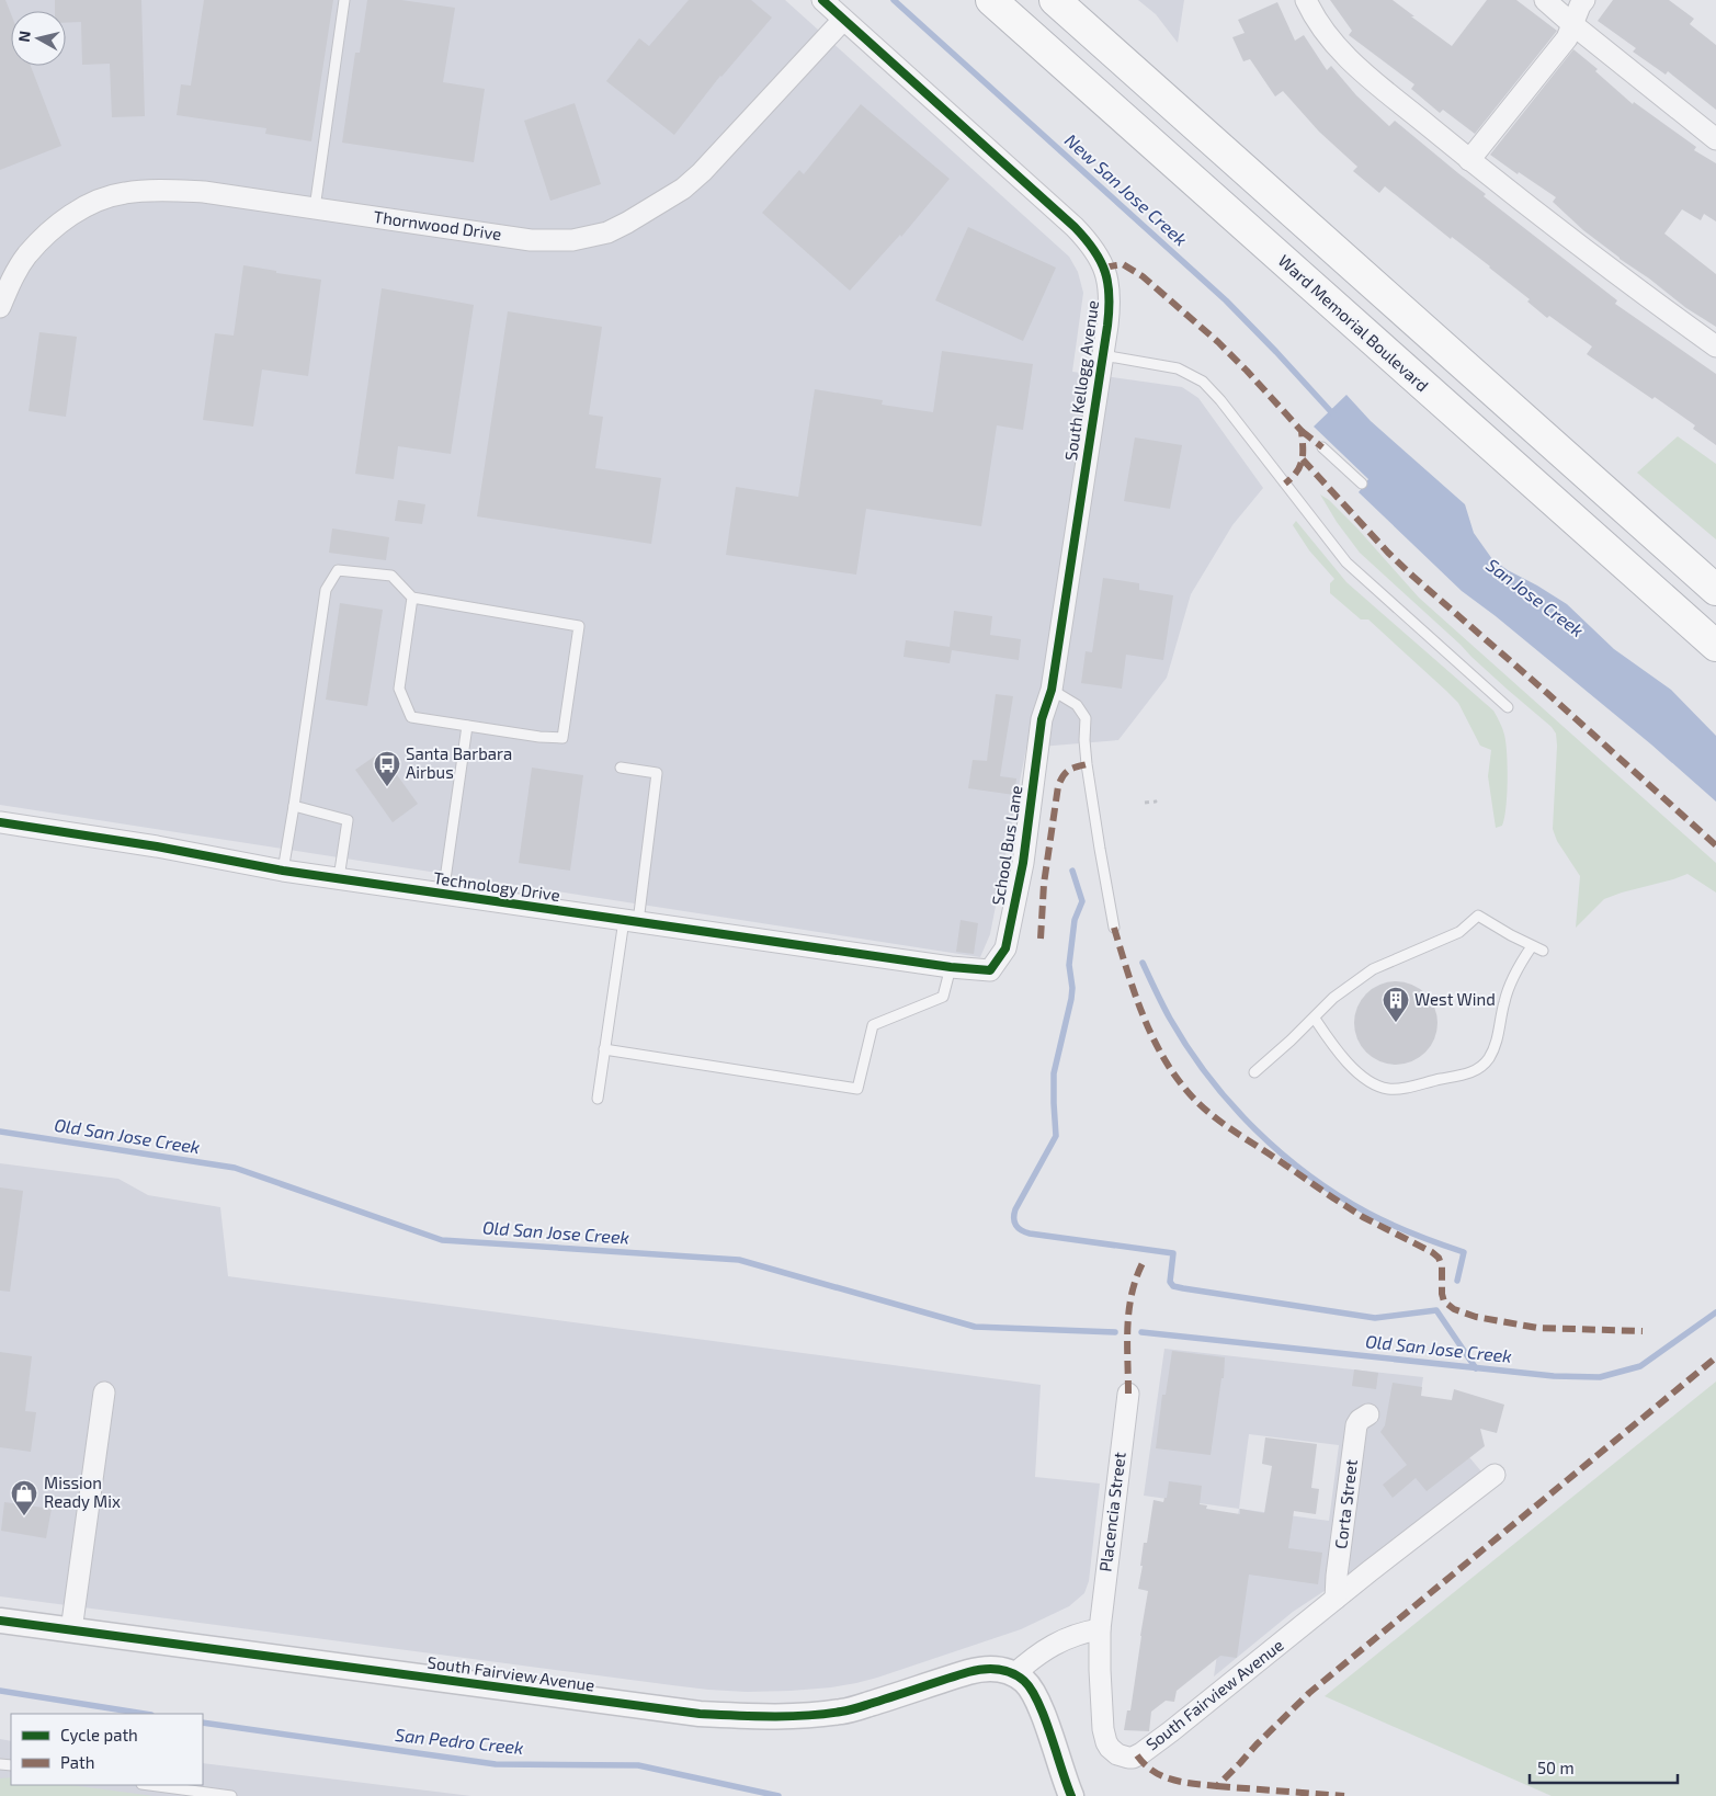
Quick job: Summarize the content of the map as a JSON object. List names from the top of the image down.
{
  "streets": {
    "highway": ["Ward Memorial Boulevard"],
    "street": [
      "Thornwood Drive",
      "South Kellogg Avenue",
      "School Bus Lane",
      "Technology Drive",
      "Corta Street",
      "Placencia Street",
      "South Fairview Avenue"
    ]
  },
  "crossings": [
    ["Thornwood Drive", "South Kellogg Avenue"],
    ["South Kellogg Avenue", "School Bus Lane"],
    ["School Bus Lane", "Technology Drive"],
    ["Corta Street", "South Fairview Avenue"],
    ["Placencia Street", "South Fairview Avenue"]
  ],
  "water": [
    "New San Jose Creek",
    "San Jose Creek",
    "Old San Jose Creek",
    "San Pedro Creek"
  ],
  "places": {
    "bus stop": ["Santa Barbara Airbus"],
    "building": ["West Wind"],
    "shop": ["Mission Ready Mix"]
  },
  "legend": ["Cycle path", "Path"],
  "scale_bar": "50 m",
  "north": "left"
}
